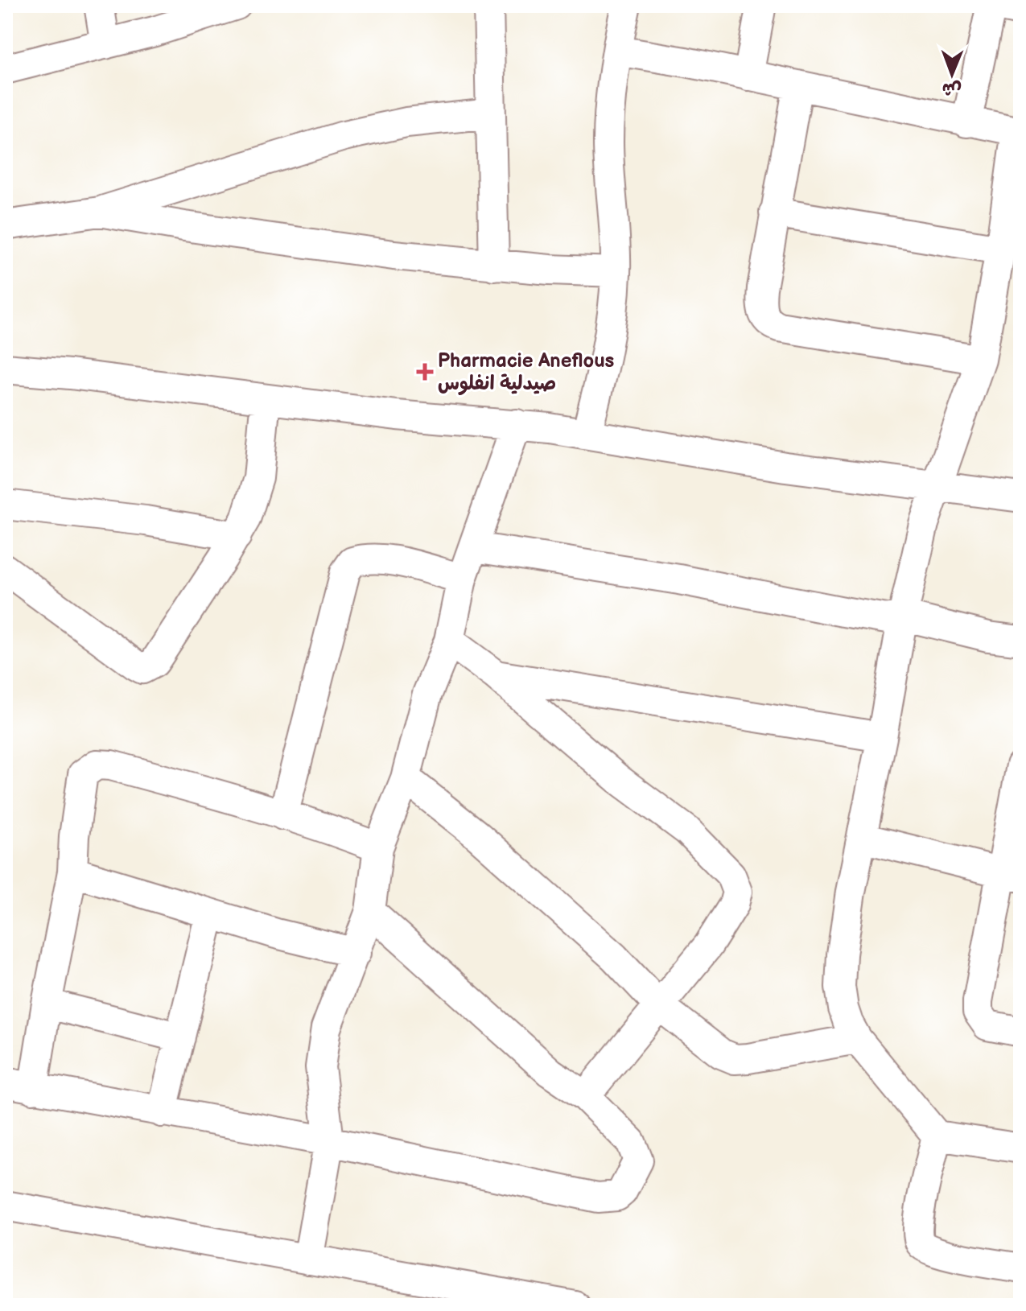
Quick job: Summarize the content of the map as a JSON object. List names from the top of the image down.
{
  "places": {
    "health": ["Pharmacie Aneflous صيدلية انفلوس"]
  },
  "north": "bottom"
}
